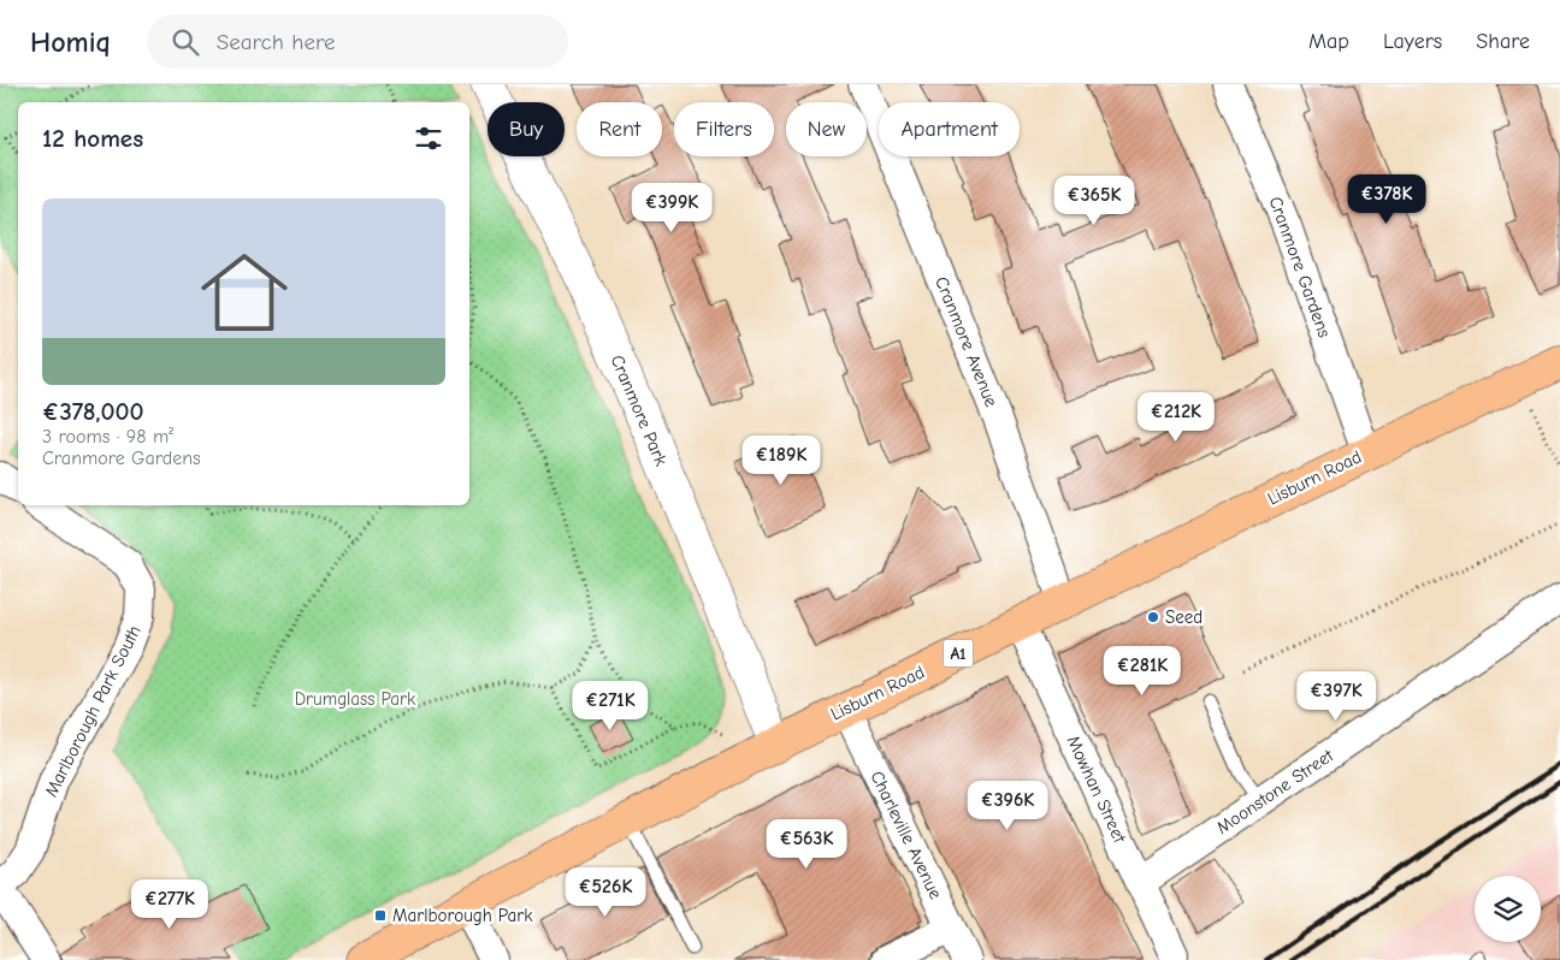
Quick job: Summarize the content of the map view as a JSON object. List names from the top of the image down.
{
  "streets": {
    "main road": ["Lisburn Road", "A1"],
    "street": [
      "Cranmore Gardens",
      "Cranmore Avenue",
      "Cranmore Park",
      "Marlborough Park South",
      "Mowhan Street",
      "Moonstone Street",
      "Charleville Avenue"
    ]
  },
  "crossings": [
    ["Cranmore Gardens", "Lisburn Road"],
    ["Cranmore Avenue", "Lisburn Road"],
    ["Cranmore Park", "Lisburn Road"],
    ["Lisburn Road", "Mowhan Street"],
    ["Lisburn Road", "Charleville Avenue"],
    ["Mowhan Street", "Moonstone Street"]
  ],
  "parks": ["Drumglass Park"],
  "places": {
    "other": ["Seed"],
    "transit": ["Marlborough Park"]
  },
  "page": {
    "header": "Homiq",
    "search": "Search here",
    "nav": ["Map", "Layers", "Share"],
    "chip": [
      "Buy",
      "Rent",
      "Filters",
      "New",
      "Apartment"
    ],
    "heading": "12 homes",
    "price": [
      "€378K",
      "€365K",
      "€399K",
      "€212K",
      "€189K",
      "€281K",
      "€397K",
      "€271K",
      "€396K",
      "€563K",
      "€526K",
      "€277K"
    ],
    "list": [
      {
        "name": "€378,000",
        "note": "3 rooms · 98 m² · Cranmore Gardens"
      }
    ]
  }
}
